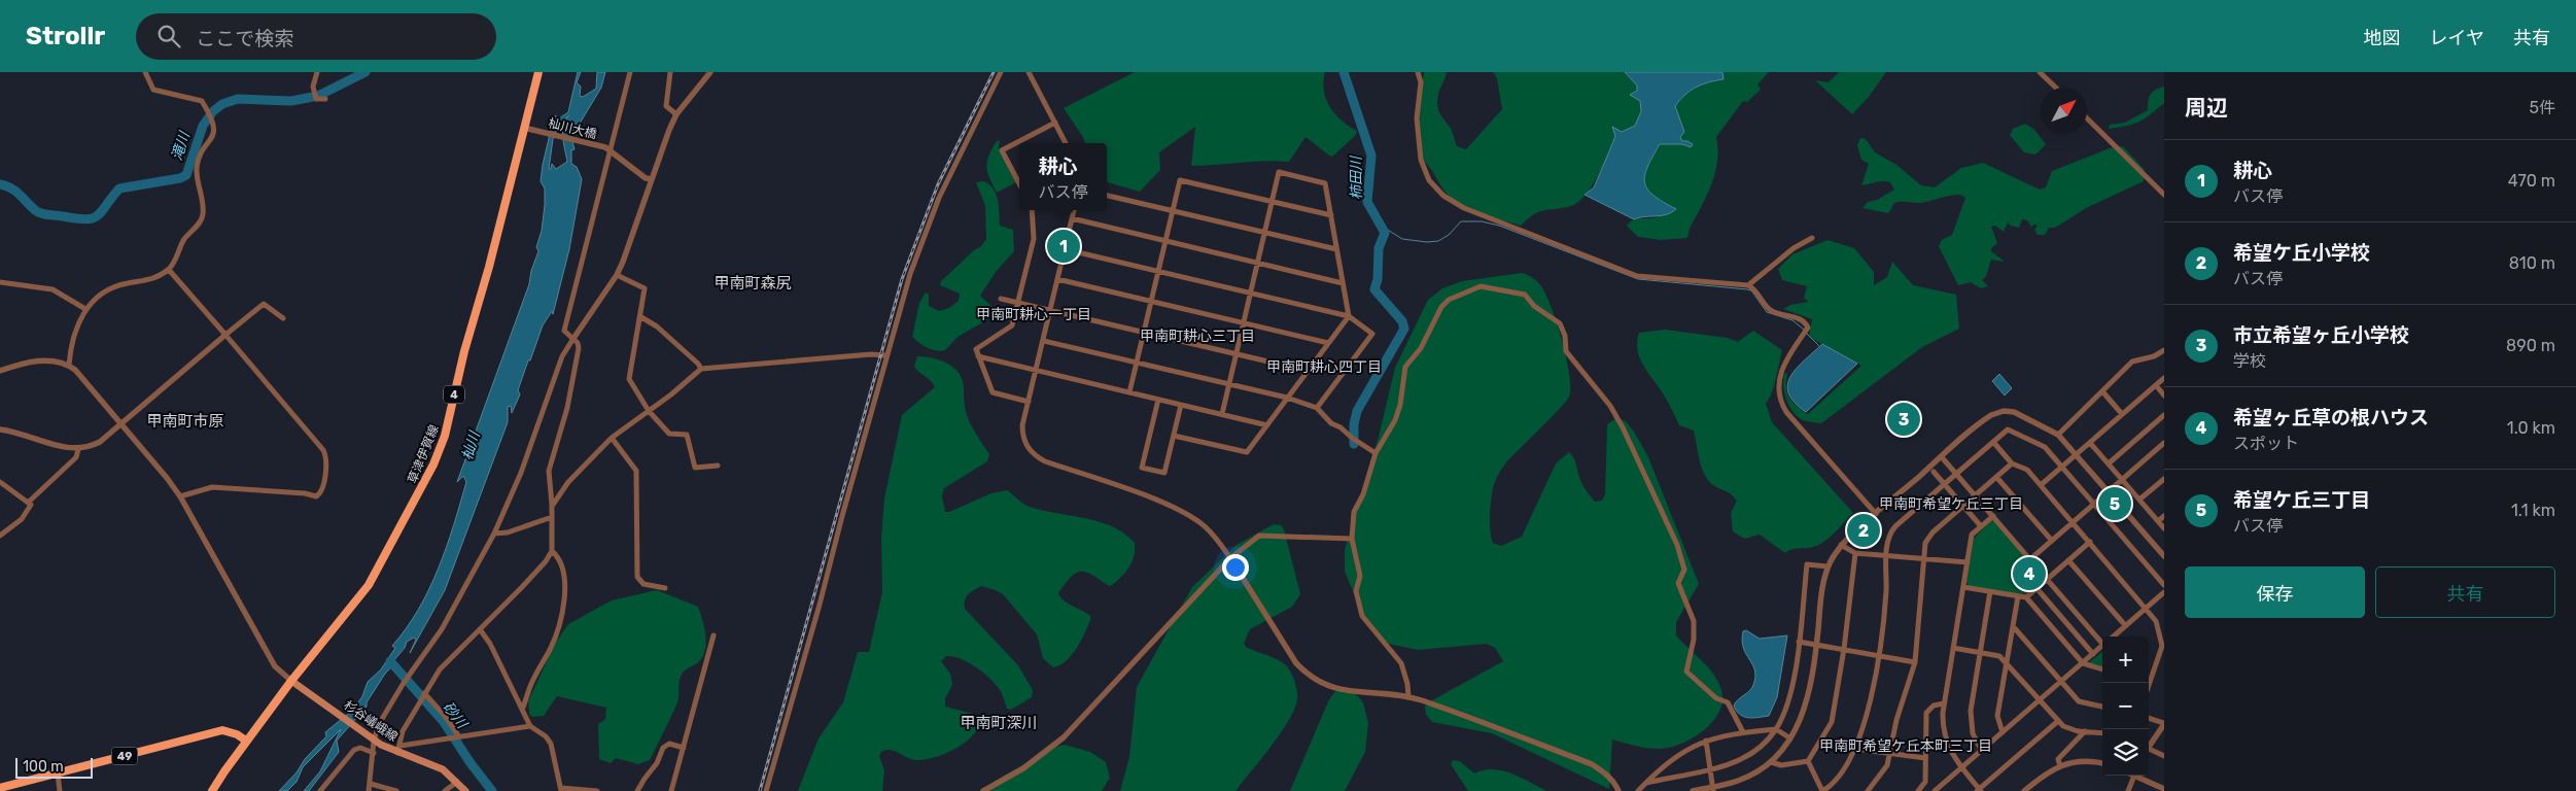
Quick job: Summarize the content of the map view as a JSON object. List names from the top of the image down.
{
  "streets": {
    "main road": [
      "4",
      "草津伊賀線",
      "杉谷嶬峨線",
      "49"
    ],
    "street": ["杣川大橋"]
  },
  "crossings": [
    ["杣川大橋", "草津伊賀線"],
    ["草津伊賀線", "杉谷嶬峨線"],
    ["草津伊賀線", "49"]
  ],
  "districts": [
    "甲南町森尻",
    "甲南町耕心一丁目",
    "甲南町耕心三丁目",
    "甲南町耕心四丁目",
    "甲南町市原",
    "甲南町希望ケ丘三丁目",
    "甲南町深川",
    "甲南町希望ケ丘本町三丁目"
  ],
  "water": [
    "滝川",
    "柿田川",
    "杣川",
    "砂川"
  ],
  "scale_bar": "100 m",
  "north": "top right",
  "page": {
    "header": "Strollr",
    "search": "ここで検索",
    "nav": ["地図", "レイヤ", "共有"],
    "heading": ["周辺", "5件"],
    "list": [
      {
        "mark": "1",
        "name": "耕心",
        "note": "バス停",
        "value": "470 m"
      },
      {
        "mark": "2",
        "name": "希望ケ丘小学校",
        "note": "バス停",
        "value": "810 m"
      },
      {
        "mark": "3",
        "name": "市立希望ヶ丘小学校",
        "note": "学校",
        "value": "890 m"
      },
      {
        "mark": "4",
        "name": "希望ヶ丘草の根ハウス",
        "note": "スポット",
        "value": "1.0 km"
      },
      {
        "mark": "5",
        "name": "希望ケ丘三丁目",
        "note": "バス停",
        "value": "1.1 km"
      }
    ],
    "popup": ["耕心", "バス停"],
    "pins": [
      "1",
      "3",
      "5",
      "2",
      "4"
    ],
    "buttons": ["保存", "共有"],
    "map_buttons": ["+", "−"],
    "scale": "100 m"
  }
}
